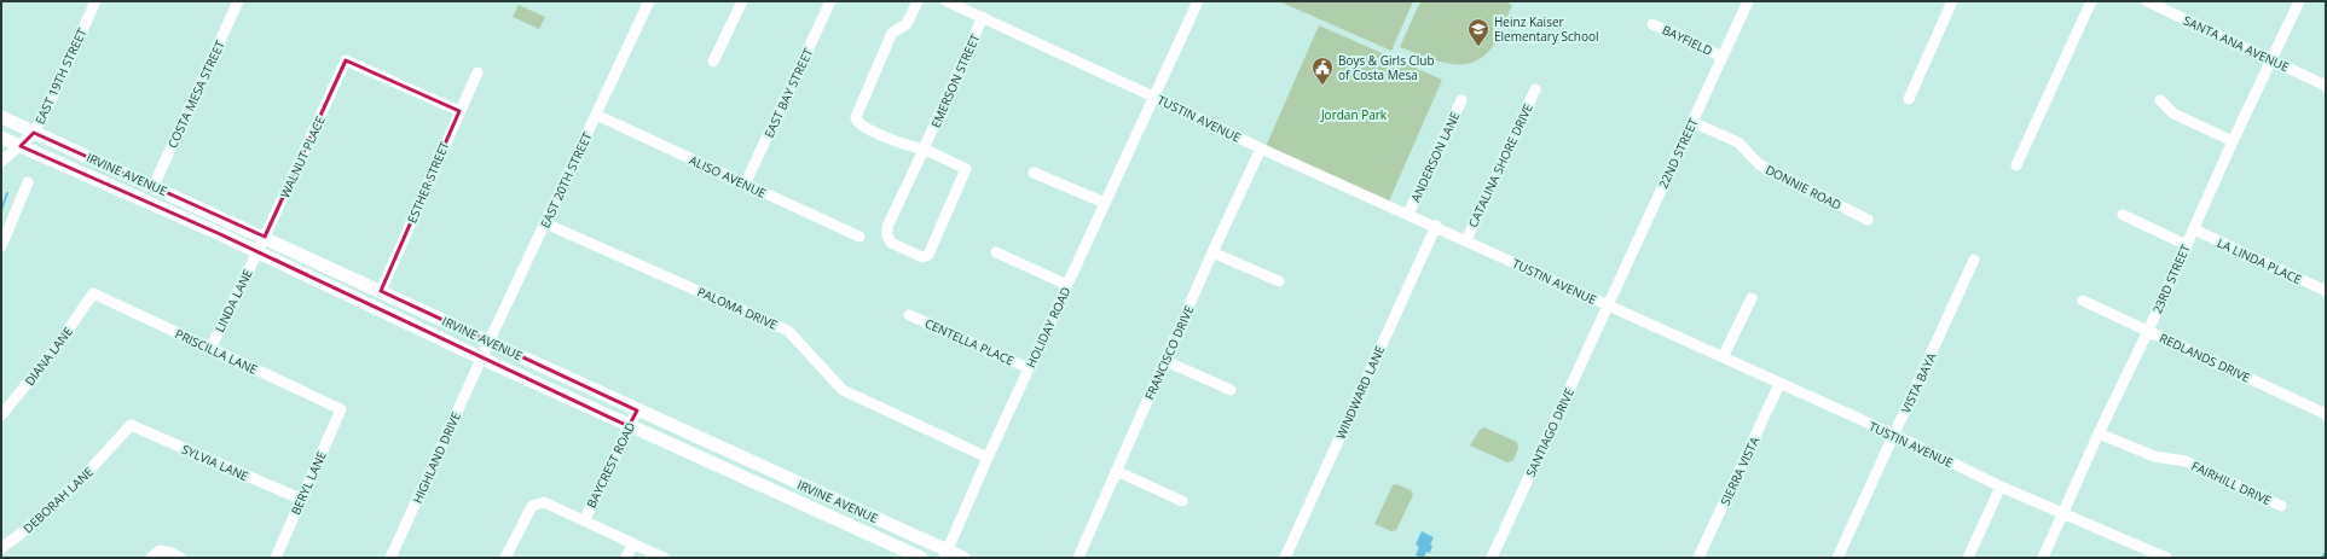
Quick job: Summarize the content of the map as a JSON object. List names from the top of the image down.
{
  "streets": {
    "main road": ["IRVINE AVENUE"],
    "street": [
      "BAYFIELD",
      "SANTA ANA AVENUE",
      "EAST 19TH STREET",
      "EMERSON STREET",
      "EAST BAY STREET",
      "COSTA MESA STREET",
      "TUSTIN AVENUE",
      "22ND STREET",
      "WALNUT PLACE",
      "ANDERSON LANE",
      "CATALINA SHORE DRIVE",
      "ALISO AVENUE",
      "EAST 20TH STREET",
      "ESTHER STREET",
      "DONNIE ROAD",
      "LA LINDA PLACE",
      "23RD STREET",
      "LINDA LANE",
      "PALOMA DRIVE",
      "HOLIDAY ROAD",
      "CENTELLA PLACE",
      "PRISCILLA LANE",
      "FRANCISCO DRIVE",
      "DIANA LANE",
      "REDLANDS DRIVE",
      "VISTA BAYA",
      "WINDWARD LANE",
      "SANTIAGO DRIVE",
      "HIGHLAND DRIVE",
      "SYLVIA LANE",
      "BAYCREST ROAD",
      "SIERRA VISTA",
      "BERYL LANE",
      "FAIRHILL DRIVE",
      "DEBORAH LANE"
    ]
  },
  "crossings": [
    ["BAYFIELD", "22ND STREET"],
    ["SANTA ANA AVENUE", "23RD STREET"],
    ["EAST 19TH STREET", "IRVINE AVENUE"],
    ["EMERSON STREET", "TUSTIN AVENUE"],
    ["EAST BAY STREET", "ALISO AVENUE"],
    ["COSTA MESA STREET", "IRVINE AVENUE"],
    ["TUSTIN AVENUE", "22ND STREET"],
    ["TUSTIN AVENUE", "ANDERSON LANE"],
    ["TUSTIN AVENUE", "CATALINA SHORE DRIVE"],
    ["TUSTIN AVENUE", "23RD STREET"],
    ["TUSTIN AVENUE", "HOLIDAY ROAD"],
    ["TUSTIN AVENUE", "FRANCISCO DRIVE"],
    ["TUSTIN AVENUE", "VISTA BAYA"],
    ["TUSTIN AVENUE", "WINDWARD LANE"],
    ["TUSTIN AVENUE", "SANTIAGO DRIVE"],
    ["TUSTIN AVENUE", "SIERRA VISTA"],
    ["22ND STREET", "DONNIE ROAD"],
    ["22ND STREET", "SANTIAGO DRIVE"],
    ["WALNUT PLACE", "IRVINE AVENUE"],
    ["WALNUT PLACE", "ESTHER STREET"],
    ["WALNUT PLACE", "LINDA LANE"],
    ["IRVINE AVENUE", "EAST 20TH STREET"],
    ["IRVINE AVENUE", "ESTHER STREET"],
    ["IRVINE AVENUE", "LINDA LANE"],
    ["IRVINE AVENUE", "HOLIDAY ROAD"],
    ["IRVINE AVENUE", "HIGHLAND DRIVE"],
    ["IRVINE AVENUE", "BAYCREST ROAD"],
    ["ALISO AVENUE", "EAST 20TH STREET"],
    ["EAST 20TH STREET", "PALOMA DRIVE"],
    ["EAST 20TH STREET", "HIGHLAND DRIVE"],
    ["LA LINDA PLACE", "23RD STREET"],
    ["23RD STREET", "REDLANDS DRIVE"],
    ["23RD STREET", "FAIRHILL DRIVE"],
    ["LINDA LANE", "PRISCILLA LANE"],
    ["PALOMA DRIVE", "HOLIDAY ROAD"],
    ["HOLIDAY ROAD", "CENTELLA PLACE"],
    ["PRISCILLA LANE", "DIANA LANE"],
    ["PRISCILLA LANE", "BERYL LANE"],
    ["SYLVIA LANE", "BERYL LANE"],
    ["SYLVIA LANE", "DEBORAH LANE"]
  ],
  "parks": ["Jordan Park"],
  "places": {
    "school or university": ["Heinz Kaiser Elementary School"],
    "public building": ["Boys & Girls Club of Costa Mesa"]
  }
}
